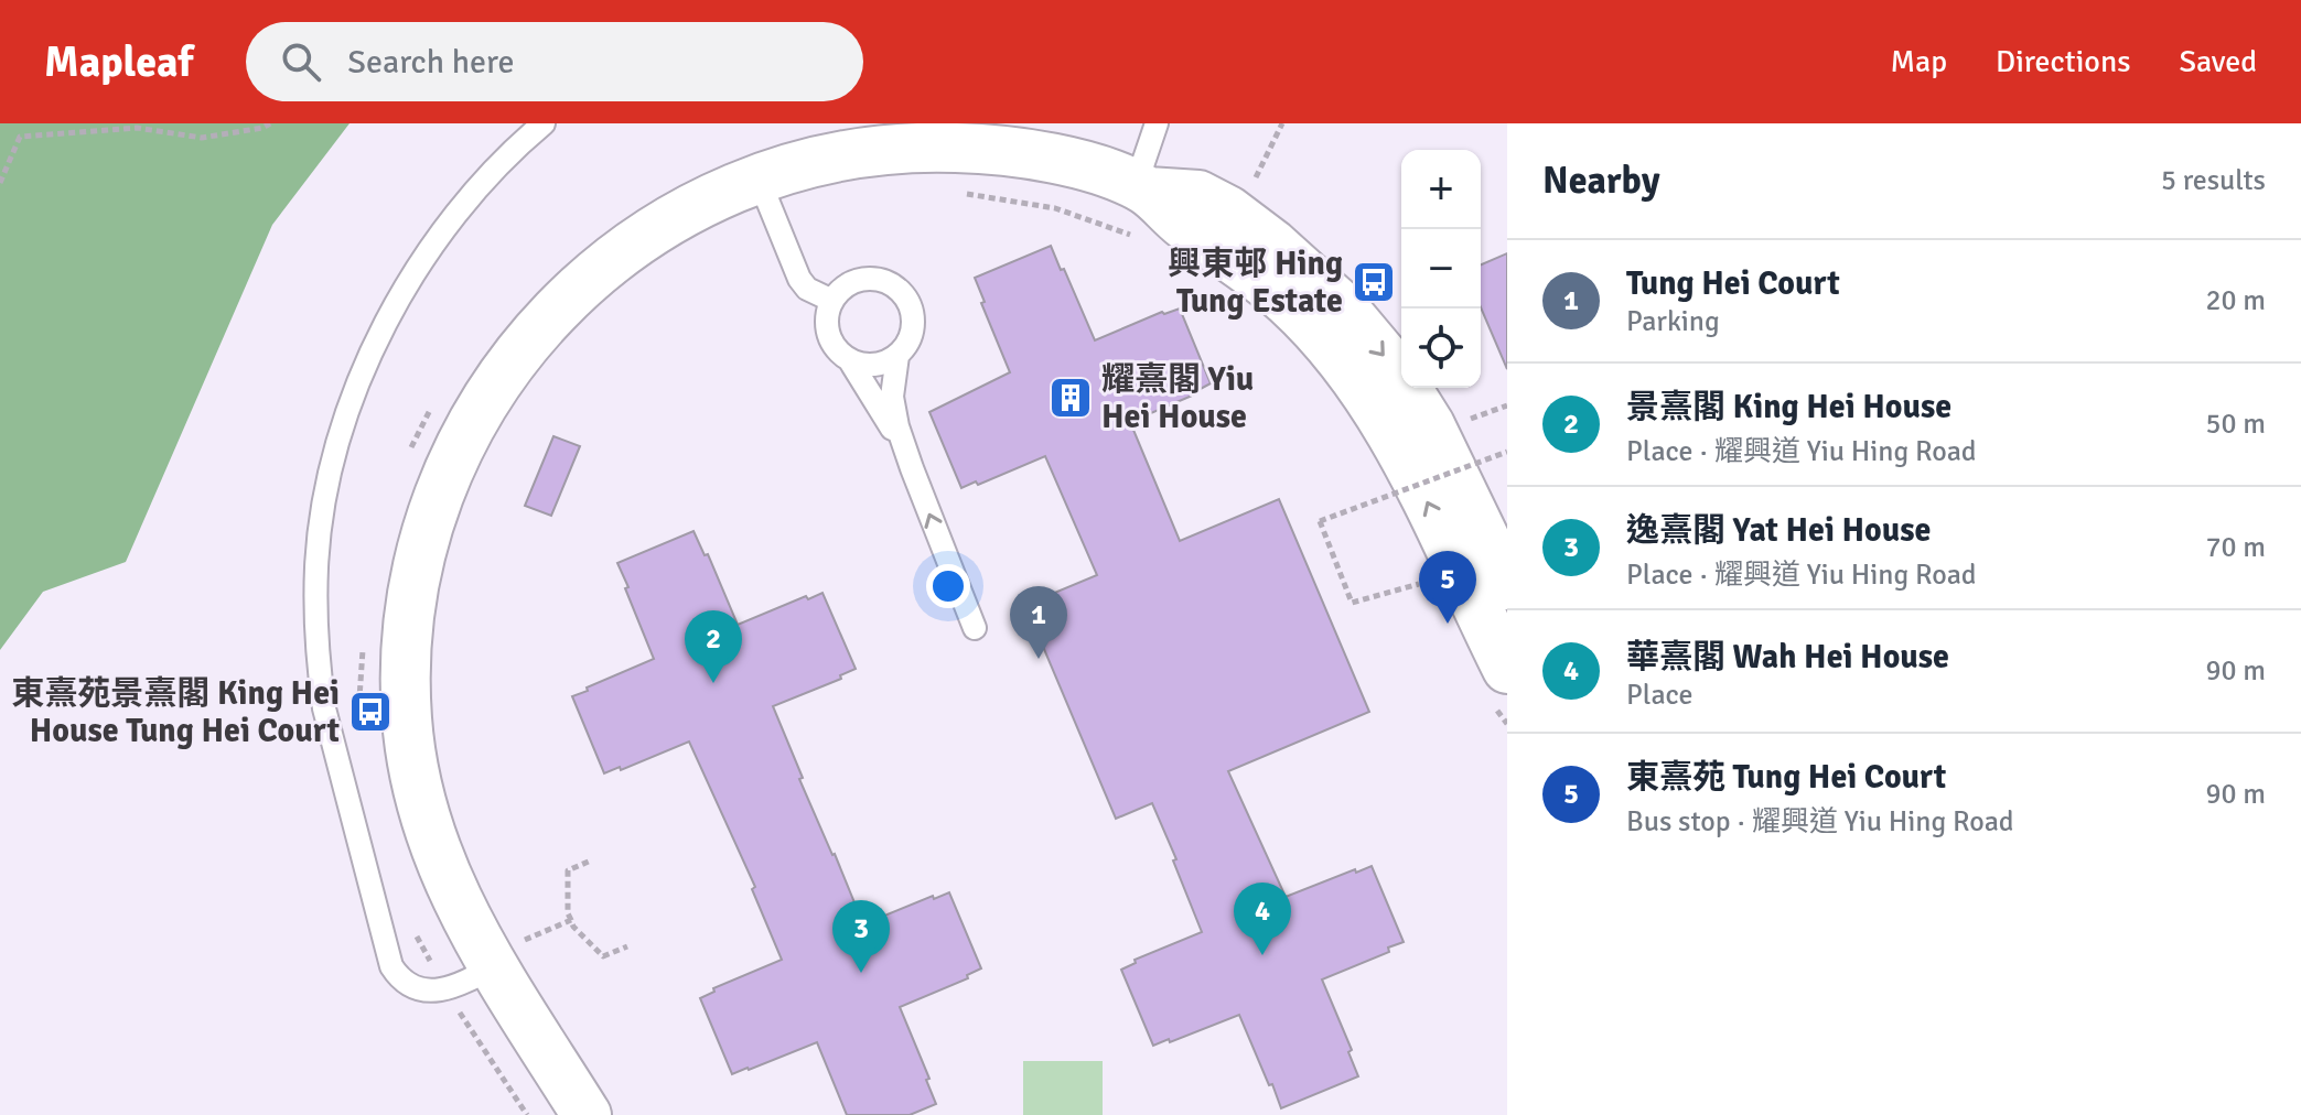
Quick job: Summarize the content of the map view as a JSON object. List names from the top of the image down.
{
  "places": {
    "bus stop": ["興東邨 Hing Tung Estate", "東熹苑景熹閣 King Hei House Tung Hei Court"],
    "building": ["耀熹閣 Yiu Hei House"]
  },
  "page": {
    "header": "Mapleaf",
    "search": "Search here",
    "nav": ["Map", "Directions", "Saved"],
    "heading": ["Nearby", "5 results"],
    "map_buttons": ["+", "−"],
    "list": [
      {
        "mark": "1",
        "name": "Tung Hei Court",
        "note": "Parking",
        "value": "20 m"
      },
      {
        "mark": "2",
        "name": "景熹閣 King Hei House",
        "note": "Place · 耀興道 Yiu Hing Road",
        "value": "50 m"
      },
      {
        "mark": "3",
        "name": "逸熹閣 Yat Hei House",
        "note": "Place · 耀興道 Yiu Hing Road",
        "value": "70 m"
      },
      {
        "mark": "4",
        "name": "華熹閣 Wah Hei House",
        "note": "Place",
        "value": "90 m"
      },
      {
        "mark": "5",
        "name": "東熹苑 Tung Hei Court",
        "note": "Bus stop · 耀興道 Yiu Hing Road",
        "value": "90 m"
      }
    ],
    "pins": [
      "5",
      "1",
      "2",
      "4",
      "3"
    ]
  }
}
